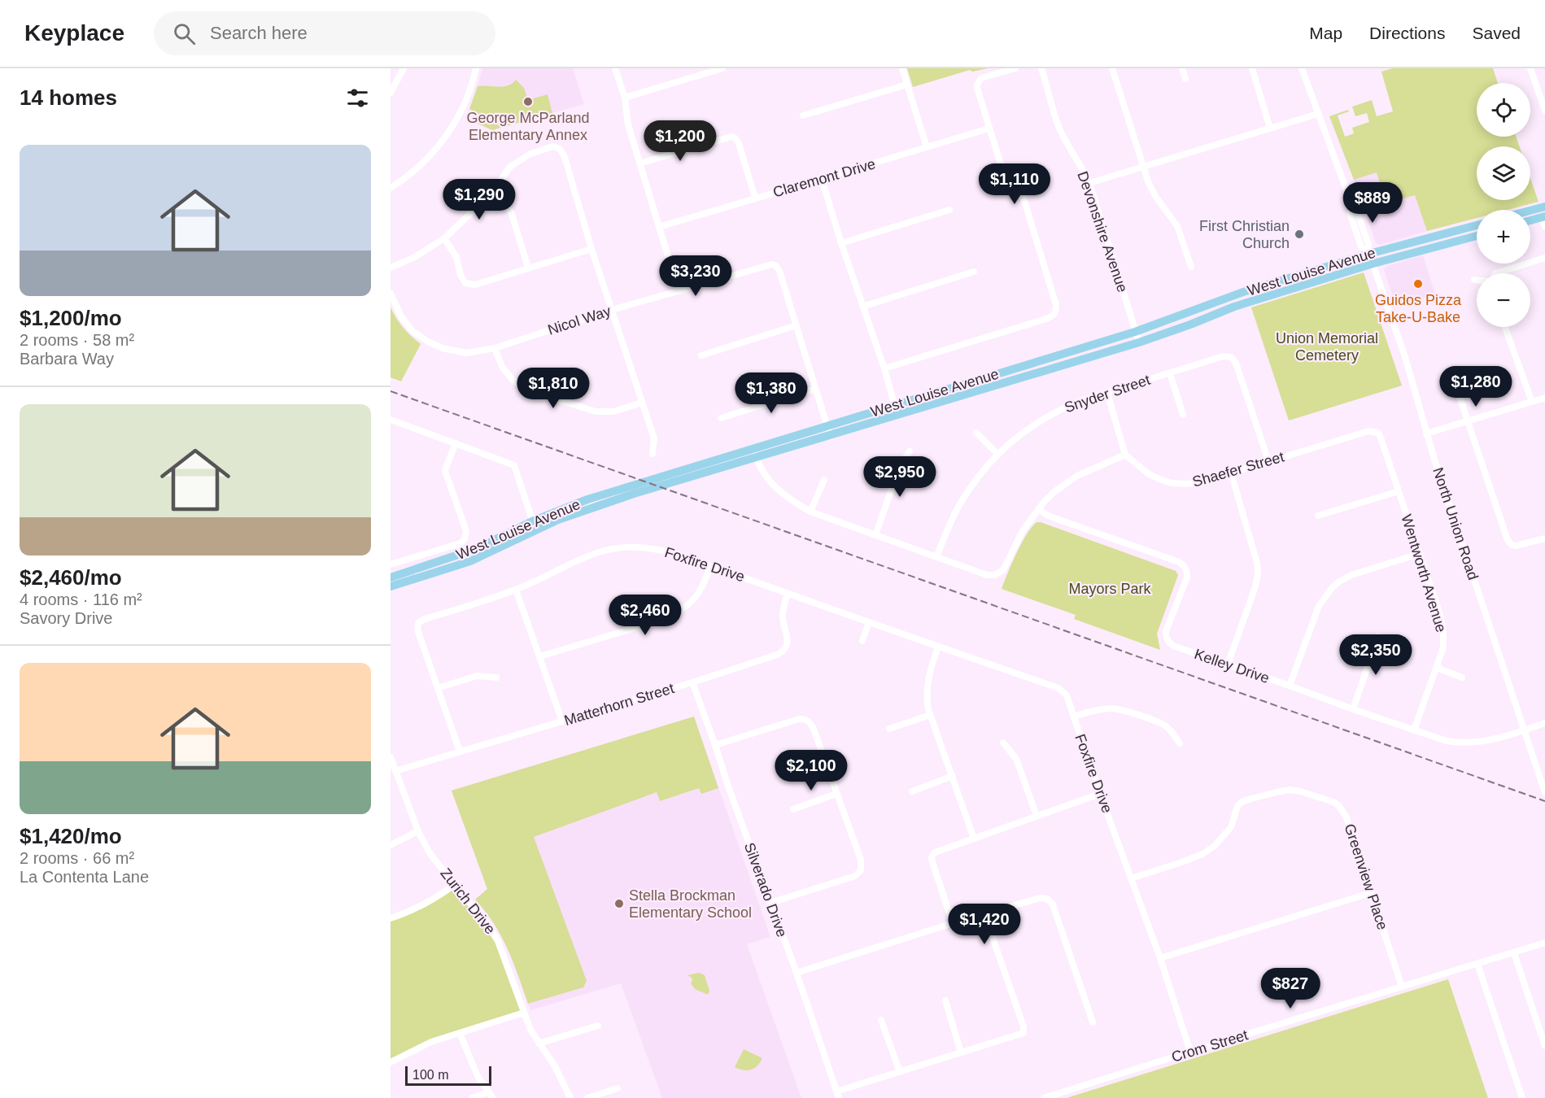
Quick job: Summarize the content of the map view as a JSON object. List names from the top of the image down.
{
  "streets": {
    "main road": ["West Louise Avenue"],
    "street": [
      "Claremont Drive",
      "Devonshire Avenue",
      "Nicol Way",
      "Snyder Street",
      "Shaefer Street",
      "North Union Road",
      "Foxfire Drive",
      "Wentworth Avenue",
      "Kelley Drive",
      "Matterhorn Street",
      "Greenview Place",
      "Silverado Drive",
      "Zurich Drive",
      "Crom Street"
    ]
  },
  "crossings": [
    ["Devonshire Avenue", "West Louise Avenue"],
    ["West Louise Avenue", "North Union Road"],
    ["Snyder Street", "Shaefer Street"],
    ["Shaefer Street", "Wentworth Avenue"],
    ["North Union Road", "Kelley Drive"],
    ["Foxfire Drive", "Matterhorn Street"],
    ["Foxfire Drive", "Greenview Place"],
    ["Foxfire Drive", "Crom Street"],
    ["Wentworth Avenue", "Kelley Drive"],
    ["Matterhorn Street", "Silverado Drive"],
    ["Matterhorn Street", "Zurich Drive"],
    ["Greenview Place", "Crom Street"]
  ],
  "parks": ["Union Memorial Cemetery", "Mayors Park"],
  "places": [
    "George McParland Elementary Annex",
    "First Christian Church",
    "Guidos Pizza Take-U-Bake",
    "Stella Brockman Elementary School"
  ],
  "scale_bar": "100 m",
  "page": {
    "header": "Keyplace",
    "search": "Search here",
    "nav": ["Map", "Directions", "Saved"],
    "heading": "14 homes",
    "map_buttons": ["+", "−"],
    "price": [
      "$1,200",
      "$1,110",
      "$1,290",
      "$889",
      "$3,230",
      "$1,280",
      "$1,810",
      "$1,380",
      "$2,950",
      "$2,460",
      "$2,350",
      "$2,100",
      "$1,420",
      "$827"
    ],
    "list": [
      {
        "name": "$1,200/mo",
        "note": "2 rooms · 58 m² · Barbara Way"
      },
      {
        "name": "$2,460/mo",
        "note": "4 rooms · 116 m² · Savory Drive"
      },
      {
        "name": "$1,420/mo",
        "note": "2 rooms · 66 m² · La Contenta Lane"
      }
    ],
    "scale": "100 m"
  }
}
